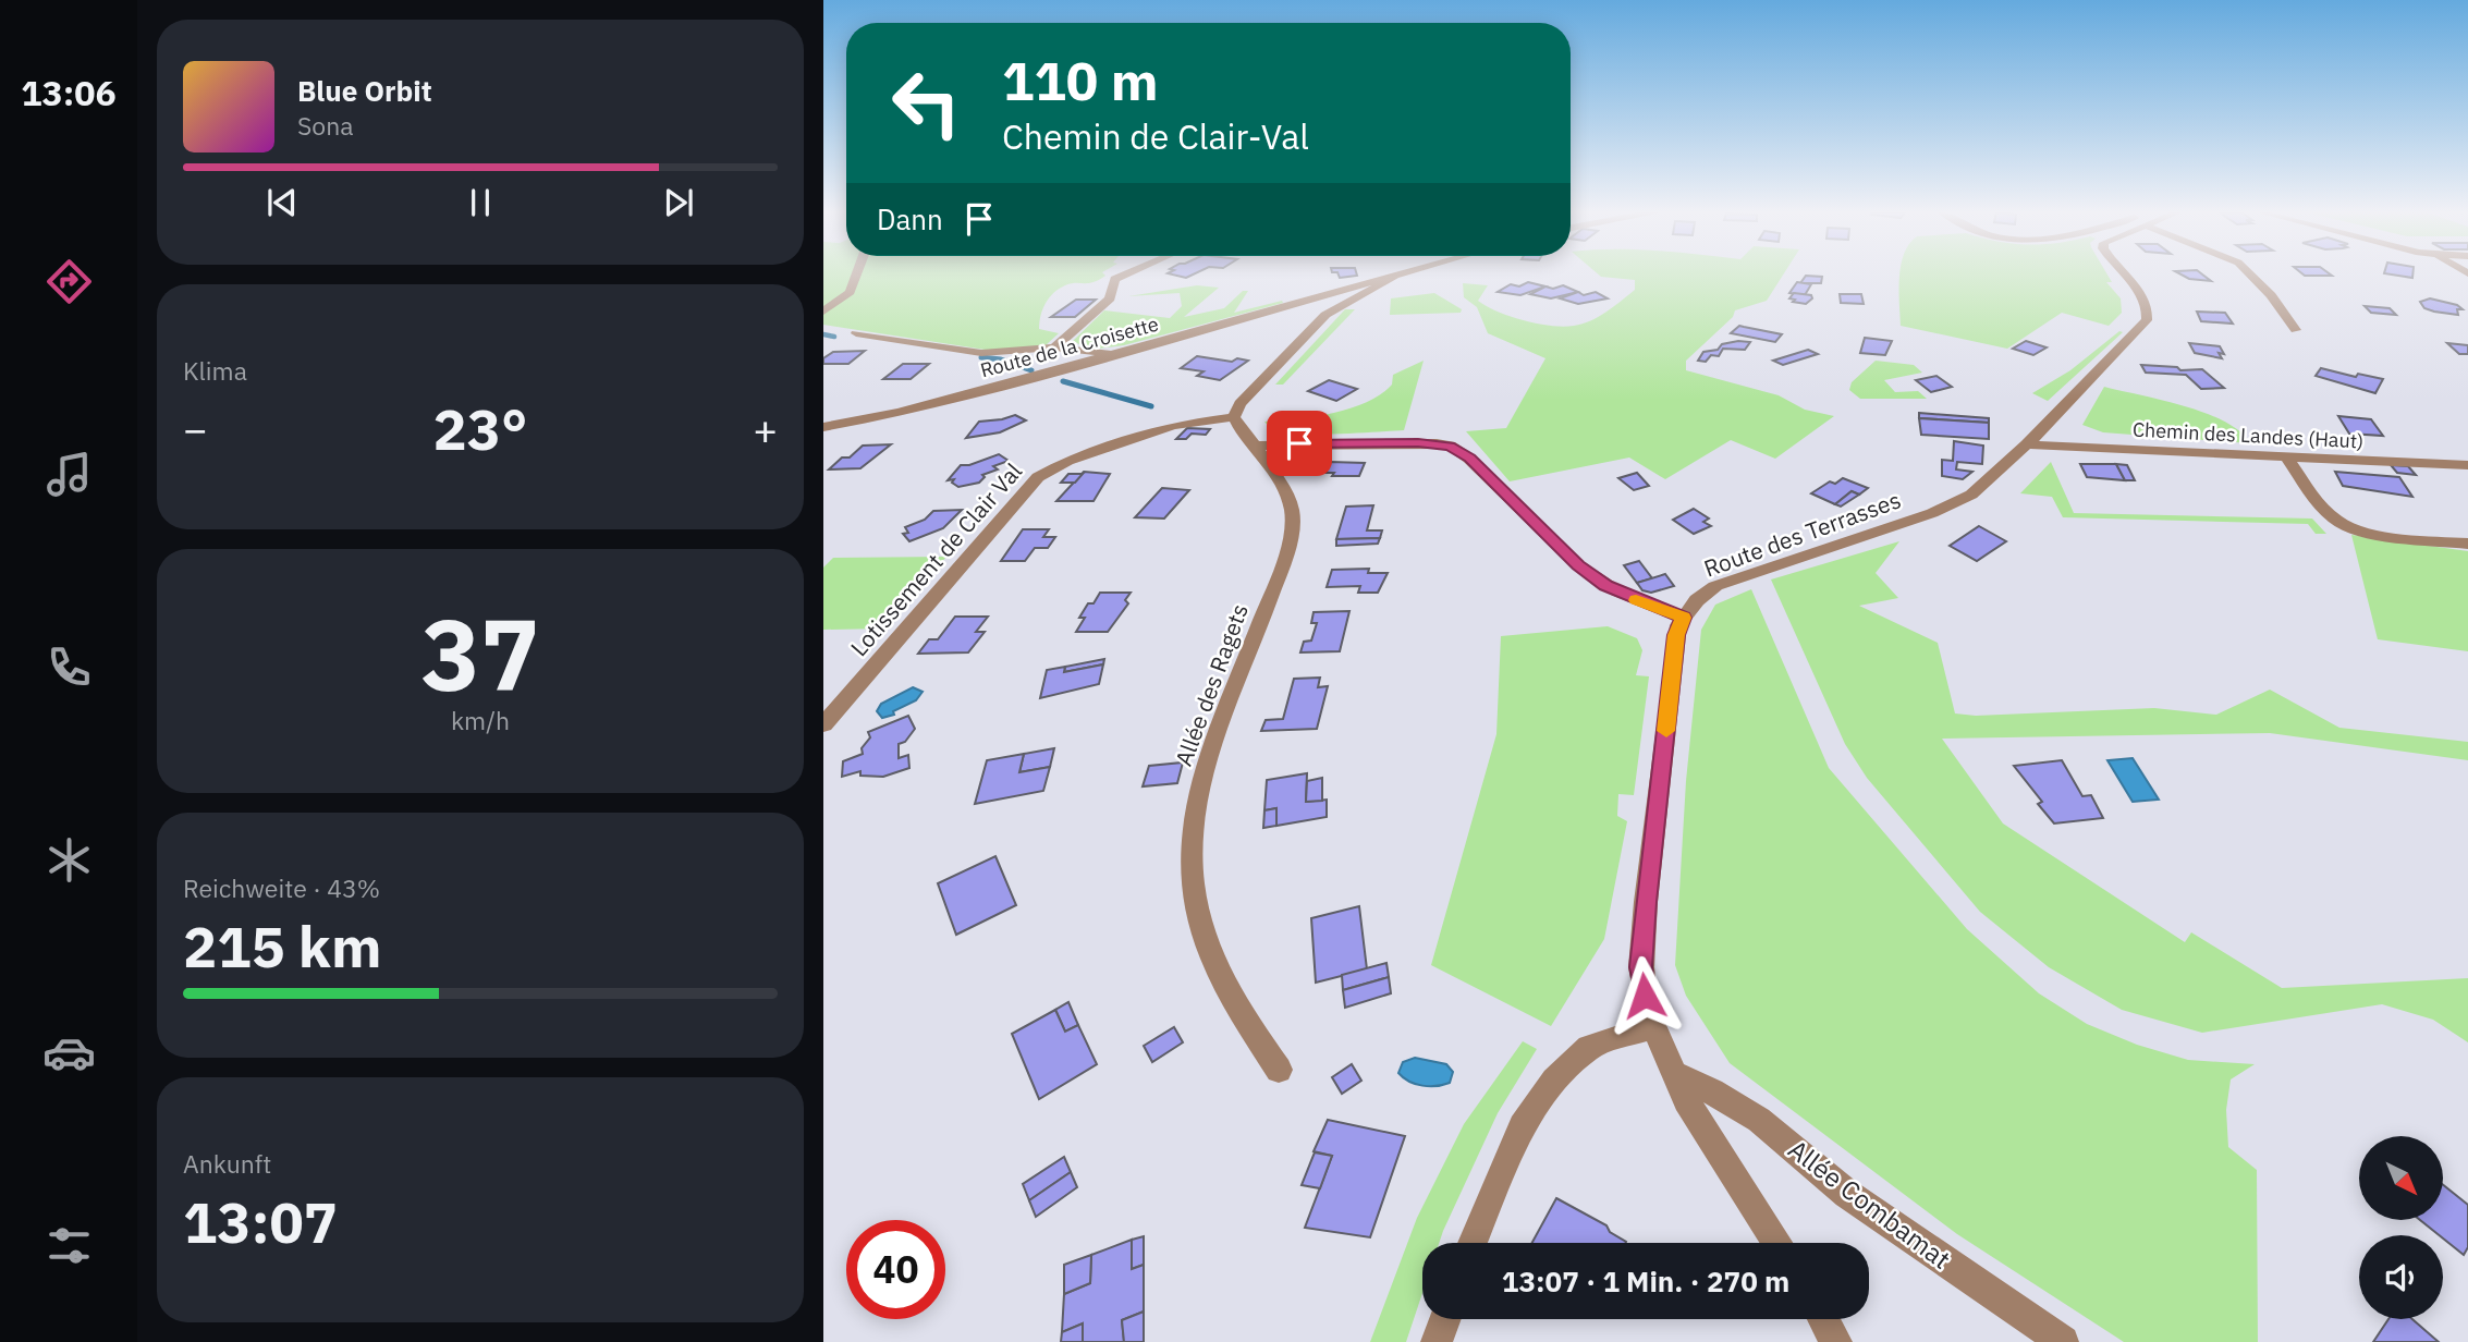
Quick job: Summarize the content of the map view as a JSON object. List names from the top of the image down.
{
  "streets": {
    "street": [
      "Route de la Croisette",
      "Chemin des Landes (Haut)",
      "Route des Terrasses",
      "Lotissement de Clair Val",
      "Allée des Ragets",
      "Allée Combamat"
    ]
  },
  "crossings": [
    ["Chemin des Landes (Haut)", "Route des Terrasses"],
    ["Lotissement de Clair Val", "Allée des Ragets"]
  ],
  "north": "bottom right",
  "page": {
    "tabs": "13:06",
    "turn": ["110 m", "Chemin de Clair-Val"],
    "song": ["Blue Orbit", "Sona"],
    "then": "Dann",
    "tile": [
      "Klima",
      ["37", "km/h"],
      ["Reichweite · 43%", "215 km"],
      ["Ankunft", "13:07"]
    ],
    "heat": ["−", "23°", "+"],
    "limit": "40",
    "trip": "13:07 · 1 Min. · 270 m"
  }
}
